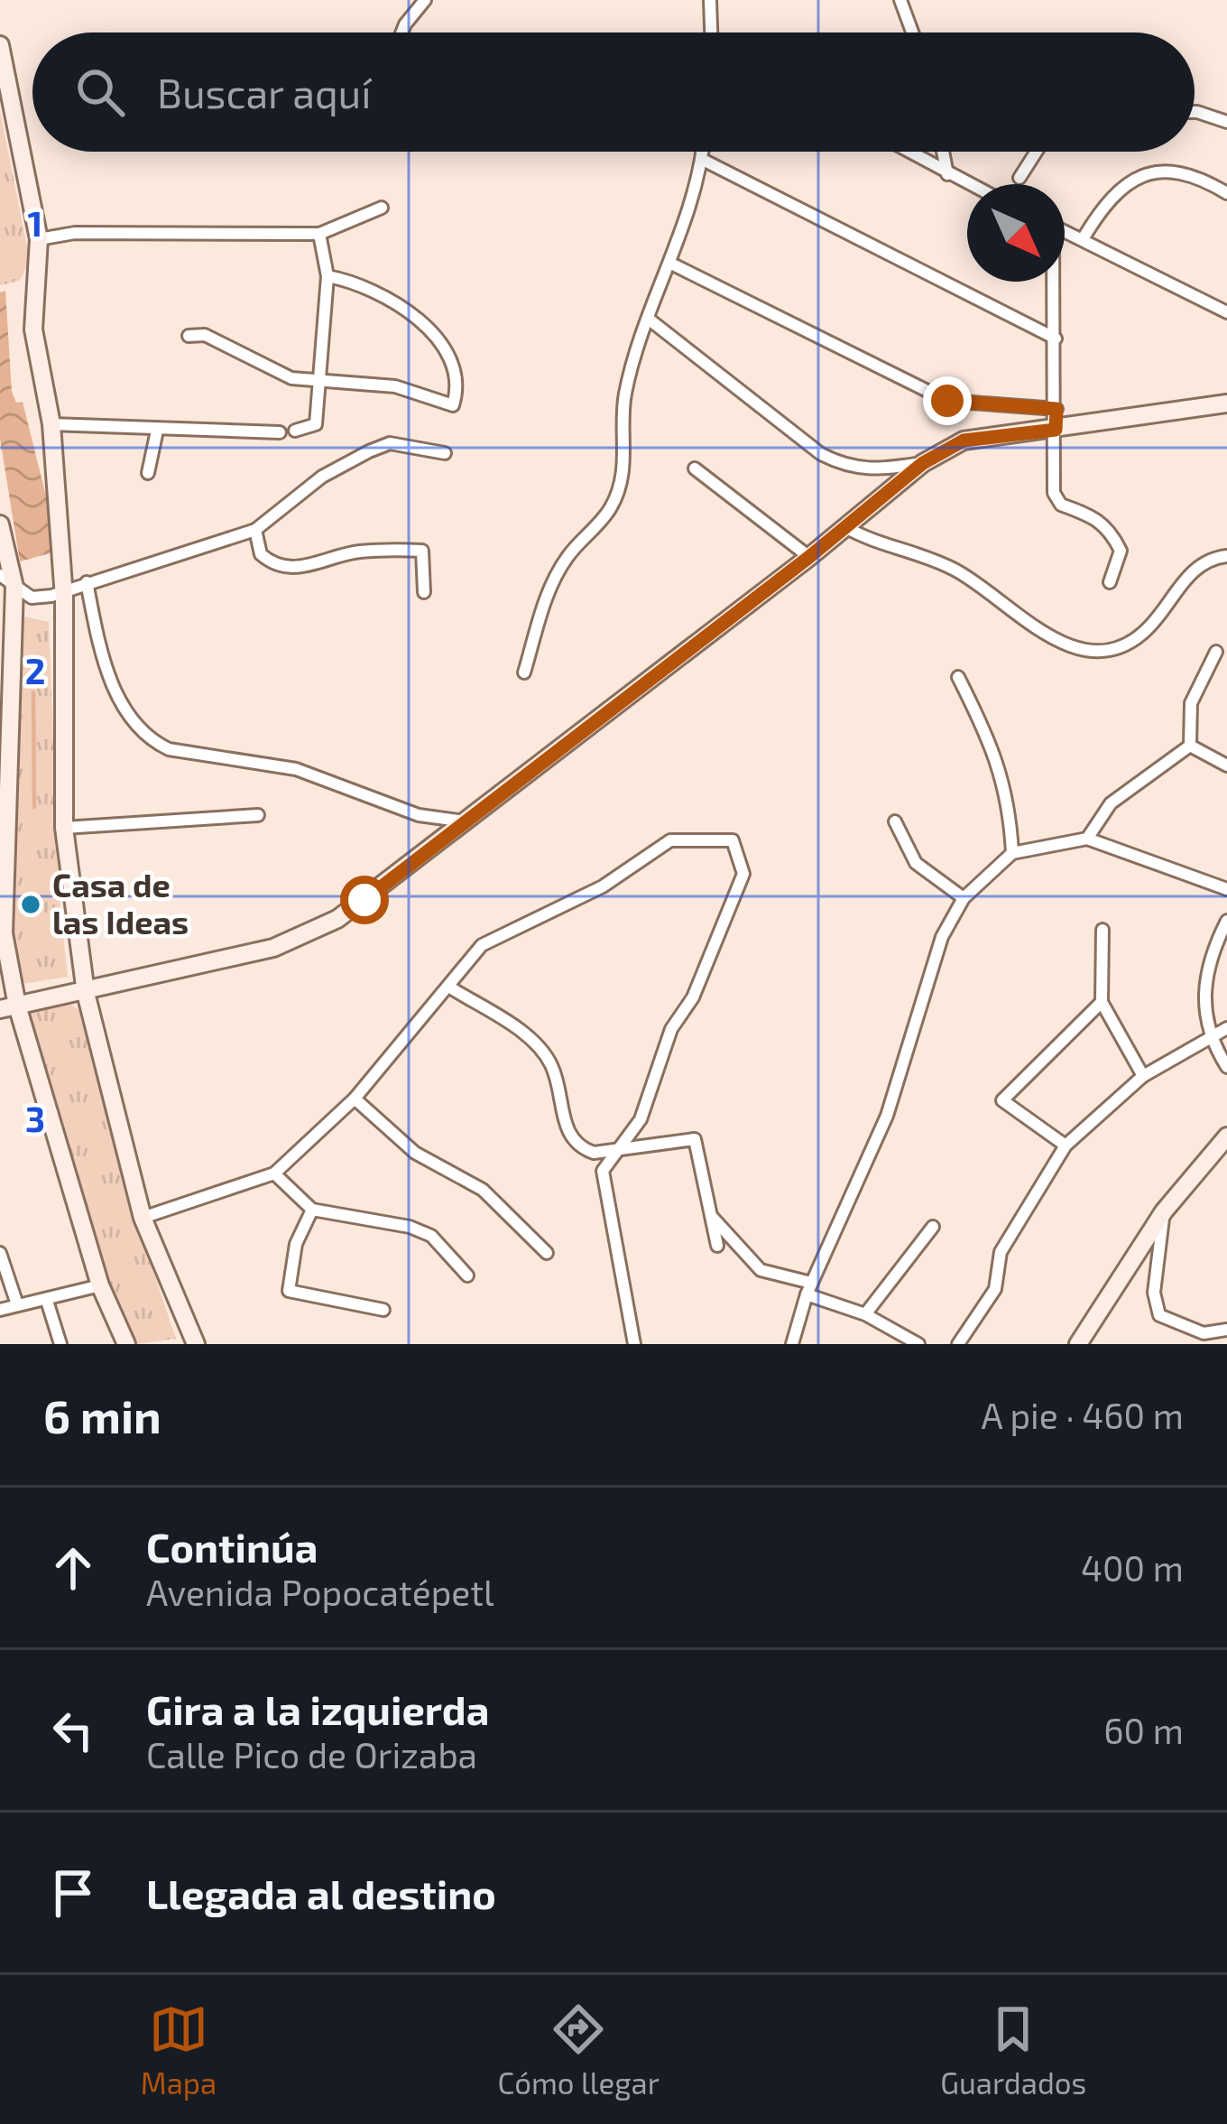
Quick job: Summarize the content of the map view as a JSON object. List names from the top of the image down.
{
  "places": ["Casa de las Ideas"],
  "north": "bottom right",
  "page": {
    "search": "Buscar aquí",
    "heading": ["6 min", "A pie · 460 m"],
    "list": [
      ["Continúa", "Avenida Popocatépetl", "400 m"],
      ["Gira a la izquierda", "Calle Pico de Orizaba", "60 m"],
      "Llegada al destino"
    ],
    "nav": ["Mapa", "Cómo llegar", "Guardados"]
  },
  "grid": {
    "rows": ["1", "2", "3"]
  }
}
